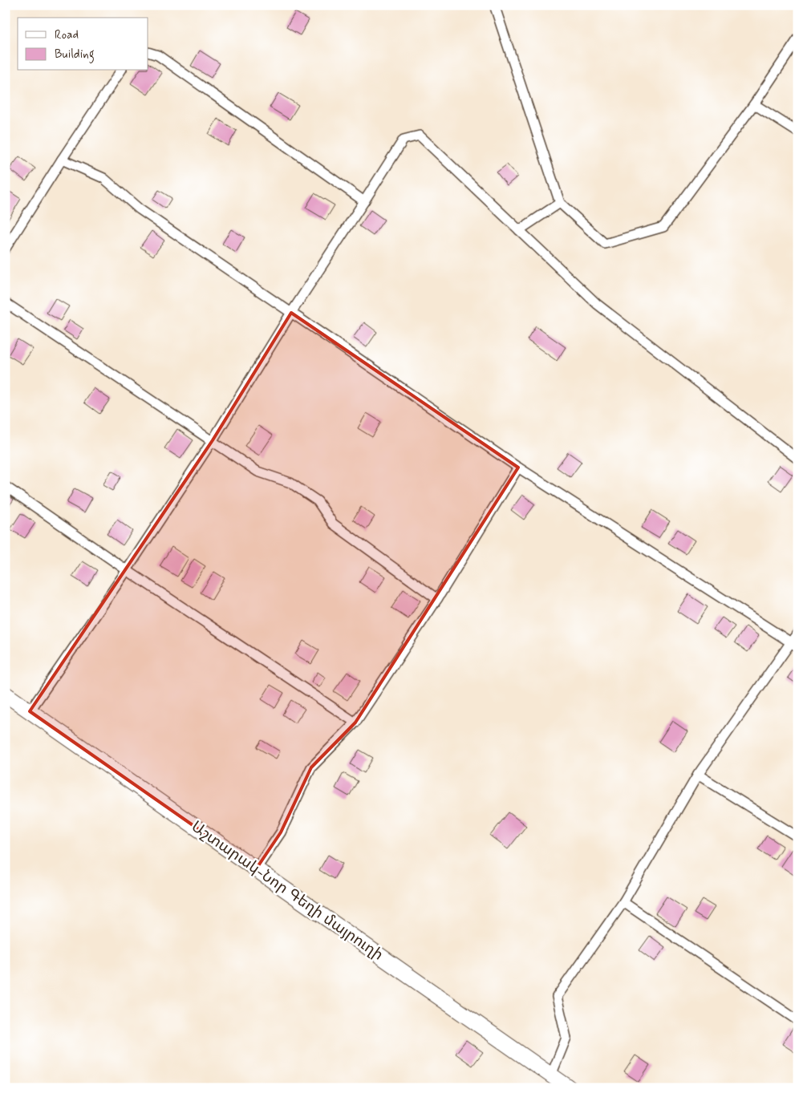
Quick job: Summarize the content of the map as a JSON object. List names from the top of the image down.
{
  "streets": {
    "main road": ["Աշտարակ-Նոր Գեղի մայրուղի"]
  },
  "legend": ["Road", "Building"]
}
